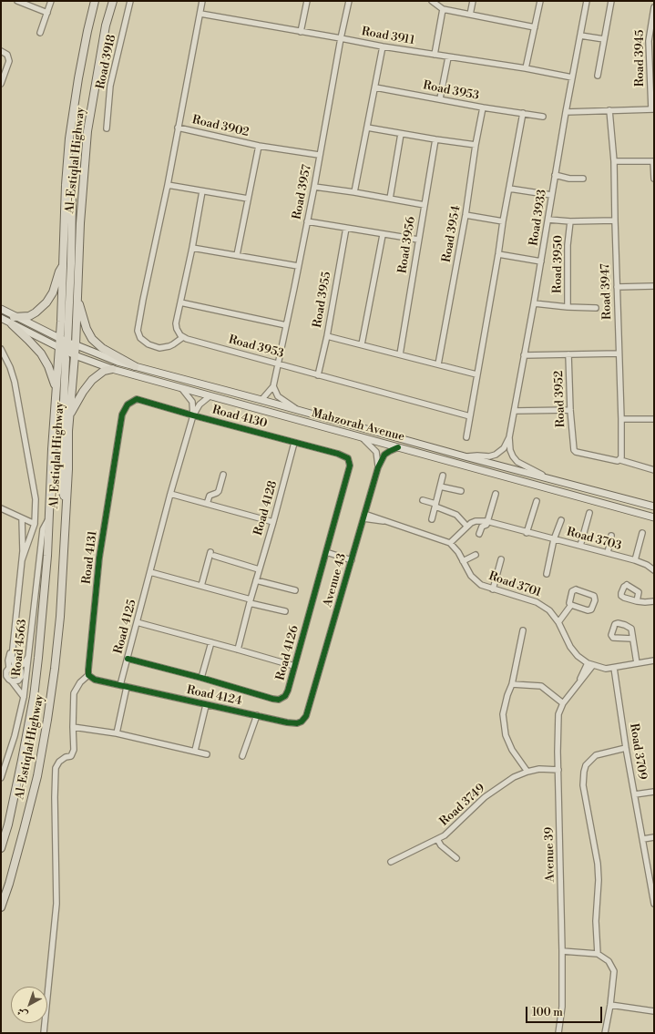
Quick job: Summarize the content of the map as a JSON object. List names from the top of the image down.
{
  "streets": {
    "main road": ["Al-Estiqlal Highway", "Mahzorah Avenue"],
    "street": [
      "Road 3911",
      "Road 3945",
      "Road 3918",
      "Road 3953",
      "Road 3902",
      "Road 3957",
      "Road 3933",
      "Road 3954",
      "Road 3956",
      "Road 3950",
      "Road 3947",
      "Road 3955",
      "Road 3952",
      "Road 4130",
      "Road 4128",
      "Road 3703",
      "Road 4131",
      "Avenue 43",
      "Road 3701",
      "Road 4125",
      "Road 4563",
      "Road 4126",
      "Road 4124",
      "Road 3709",
      "Road 3749",
      "Avenue 39"
    ]
  },
  "crossings": [
    ["Road 3911", "Road 3957"],
    ["Road 3911", "Road 3933"],
    ["Road 3953", "Road 3957"],
    ["Road 3953", "Road 3954"],
    ["Road 3953", "Road 3955"],
    ["Road 3902", "Road 3957"],
    ["Al-Estiqlal Highway", "Mahzorah Avenue"],
    ["Al-Estiqlal Highway", "Road 4563"],
    ["Road 3957", "Mahzorah Avenue"],
    ["Road 3933", "Road 3950"],
    ["Road 3933", "Road 3952"],
    ["Road 3933", "Mahzorah Avenue"],
    ["Road 3950", "Road 3947"],
    ["Road 3947", "Road 3952"],
    ["Road 4130", "Road 4128"],
    ["Road 4130", "Road 4131"],
    ["Road 4130", "Road 4125"],
    ["Road 4130", "Road 4126"],
    ["Mahzorah Avenue", "Avenue 43"],
    ["Mahzorah Avenue", "Road 4125"],
    ["Avenue 43", "Road 4124"],
    ["Road 3701", "Road 3709"],
    ["Road 3701", "Avenue 39"],
    ["Road 4125", "Road 4126"],
    ["Road 3749", "Avenue 39"]
  ],
  "scale_bar": "100 m",
  "north": "bottom left"
}
